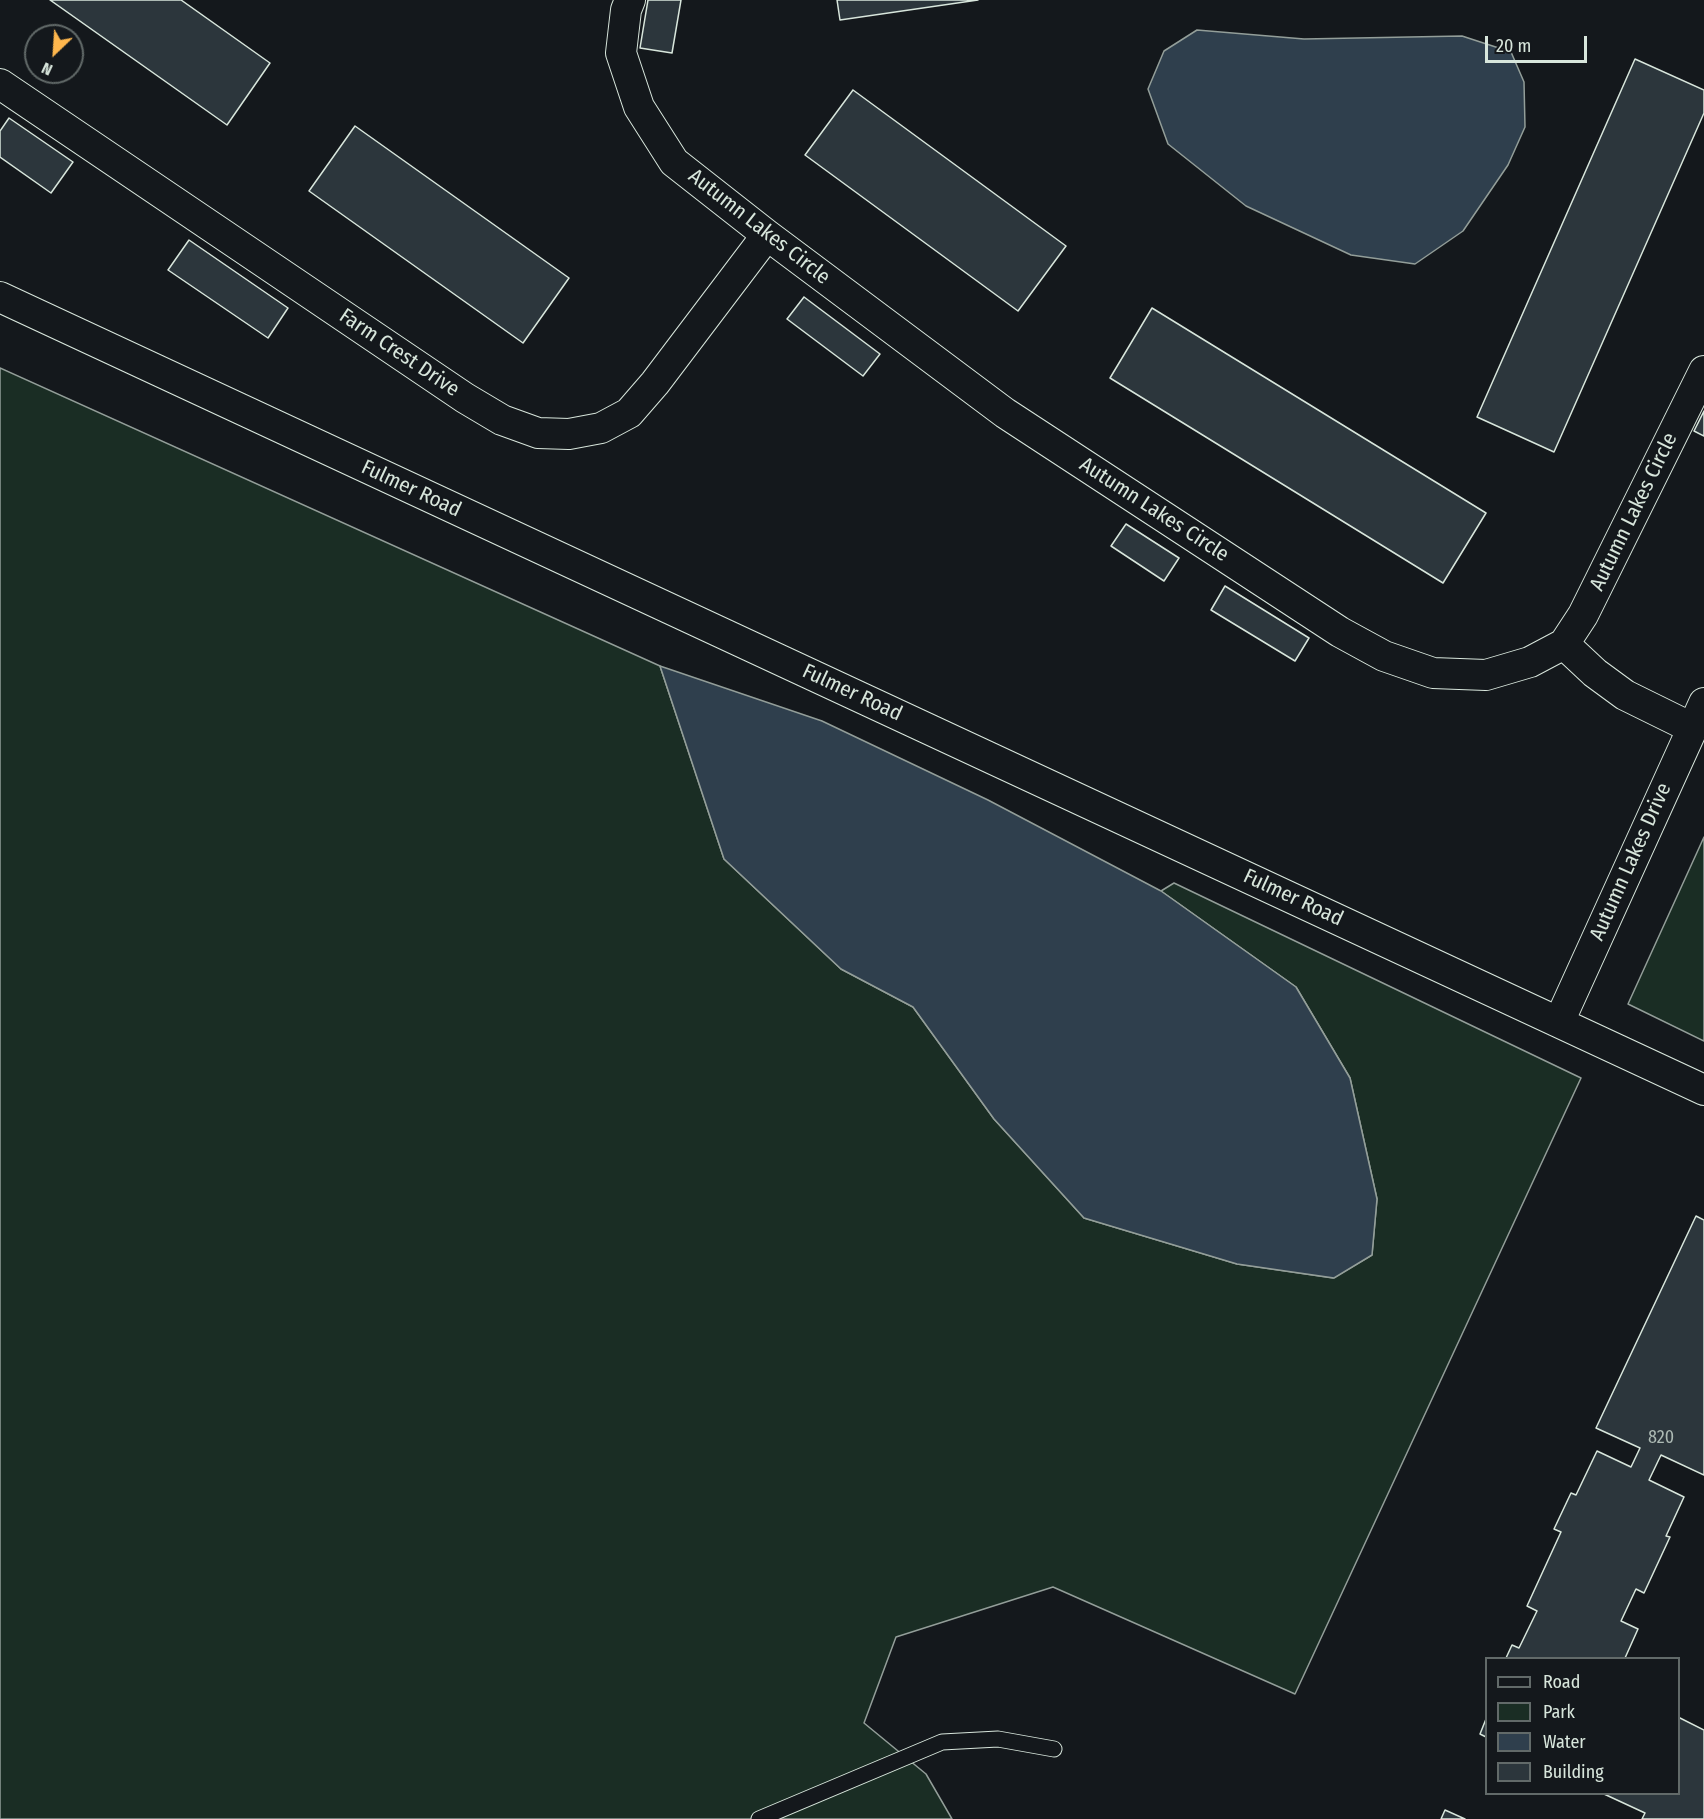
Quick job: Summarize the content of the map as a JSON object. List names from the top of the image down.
{
  "streets": {
    "street": [
      "Autumn Lakes Circle",
      "Farm Crest Drive",
      "Fulmer Road",
      "Autumn Lakes Drive"
    ]
  },
  "crossings": [
    ["Autumn Lakes Circle", "Farm Crest Drive"],
    ["Fulmer Road", "Autumn Lakes Drive"]
  ],
  "house_numbers": ["820"],
  "legend": [
    "Road",
    "Park",
    "Water",
    "Building"
  ],
  "scale_bar": "20 m",
  "north": "bottom left"
}
